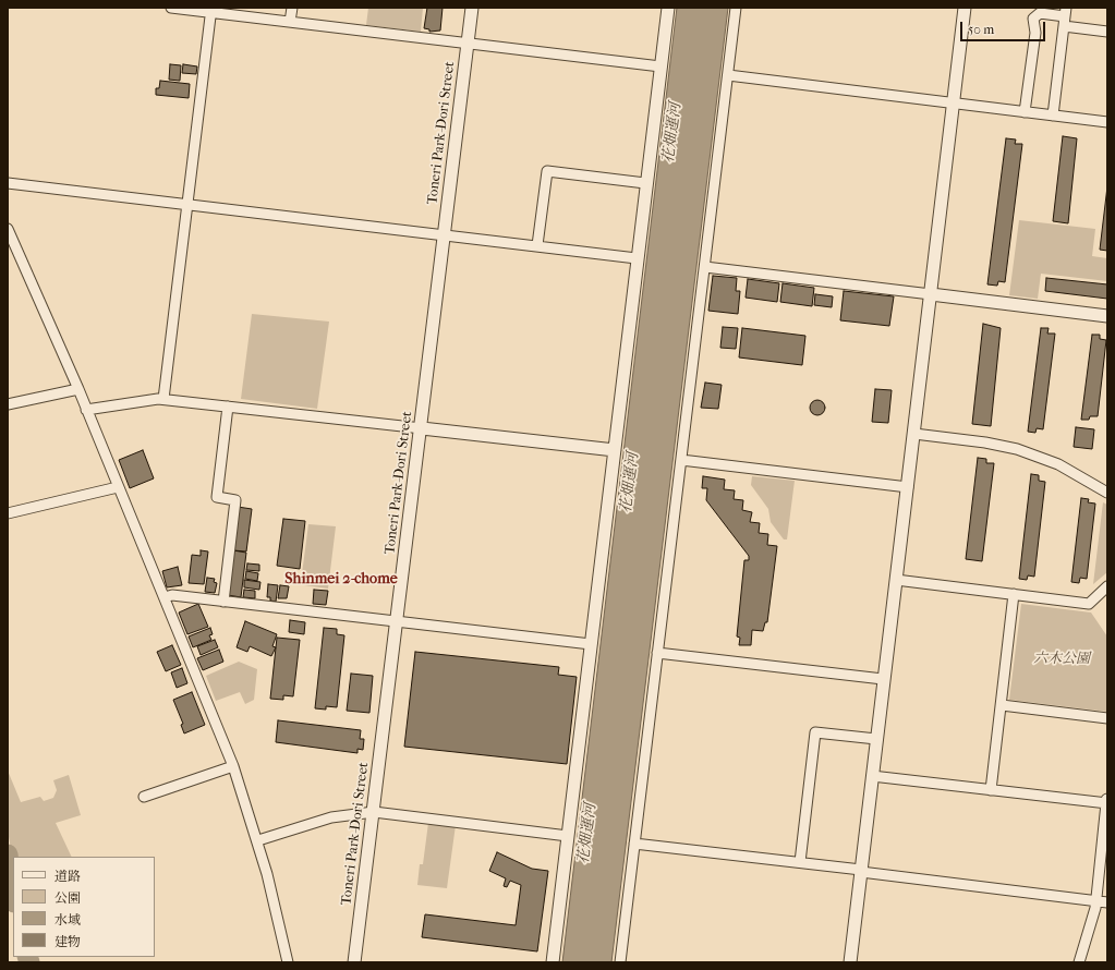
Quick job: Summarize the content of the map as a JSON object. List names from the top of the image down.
{
  "streets": {
    "street": ["Toneri Park-Dori Street"]
  },
  "districts": ["Shinmei 2-chome"],
  "water": ["花畑運河"],
  "parks": ["六木公園"],
  "legend": [
    "道路",
    "公園",
    "水域",
    "建物"
  ],
  "scale_bar": "50 m"
}
